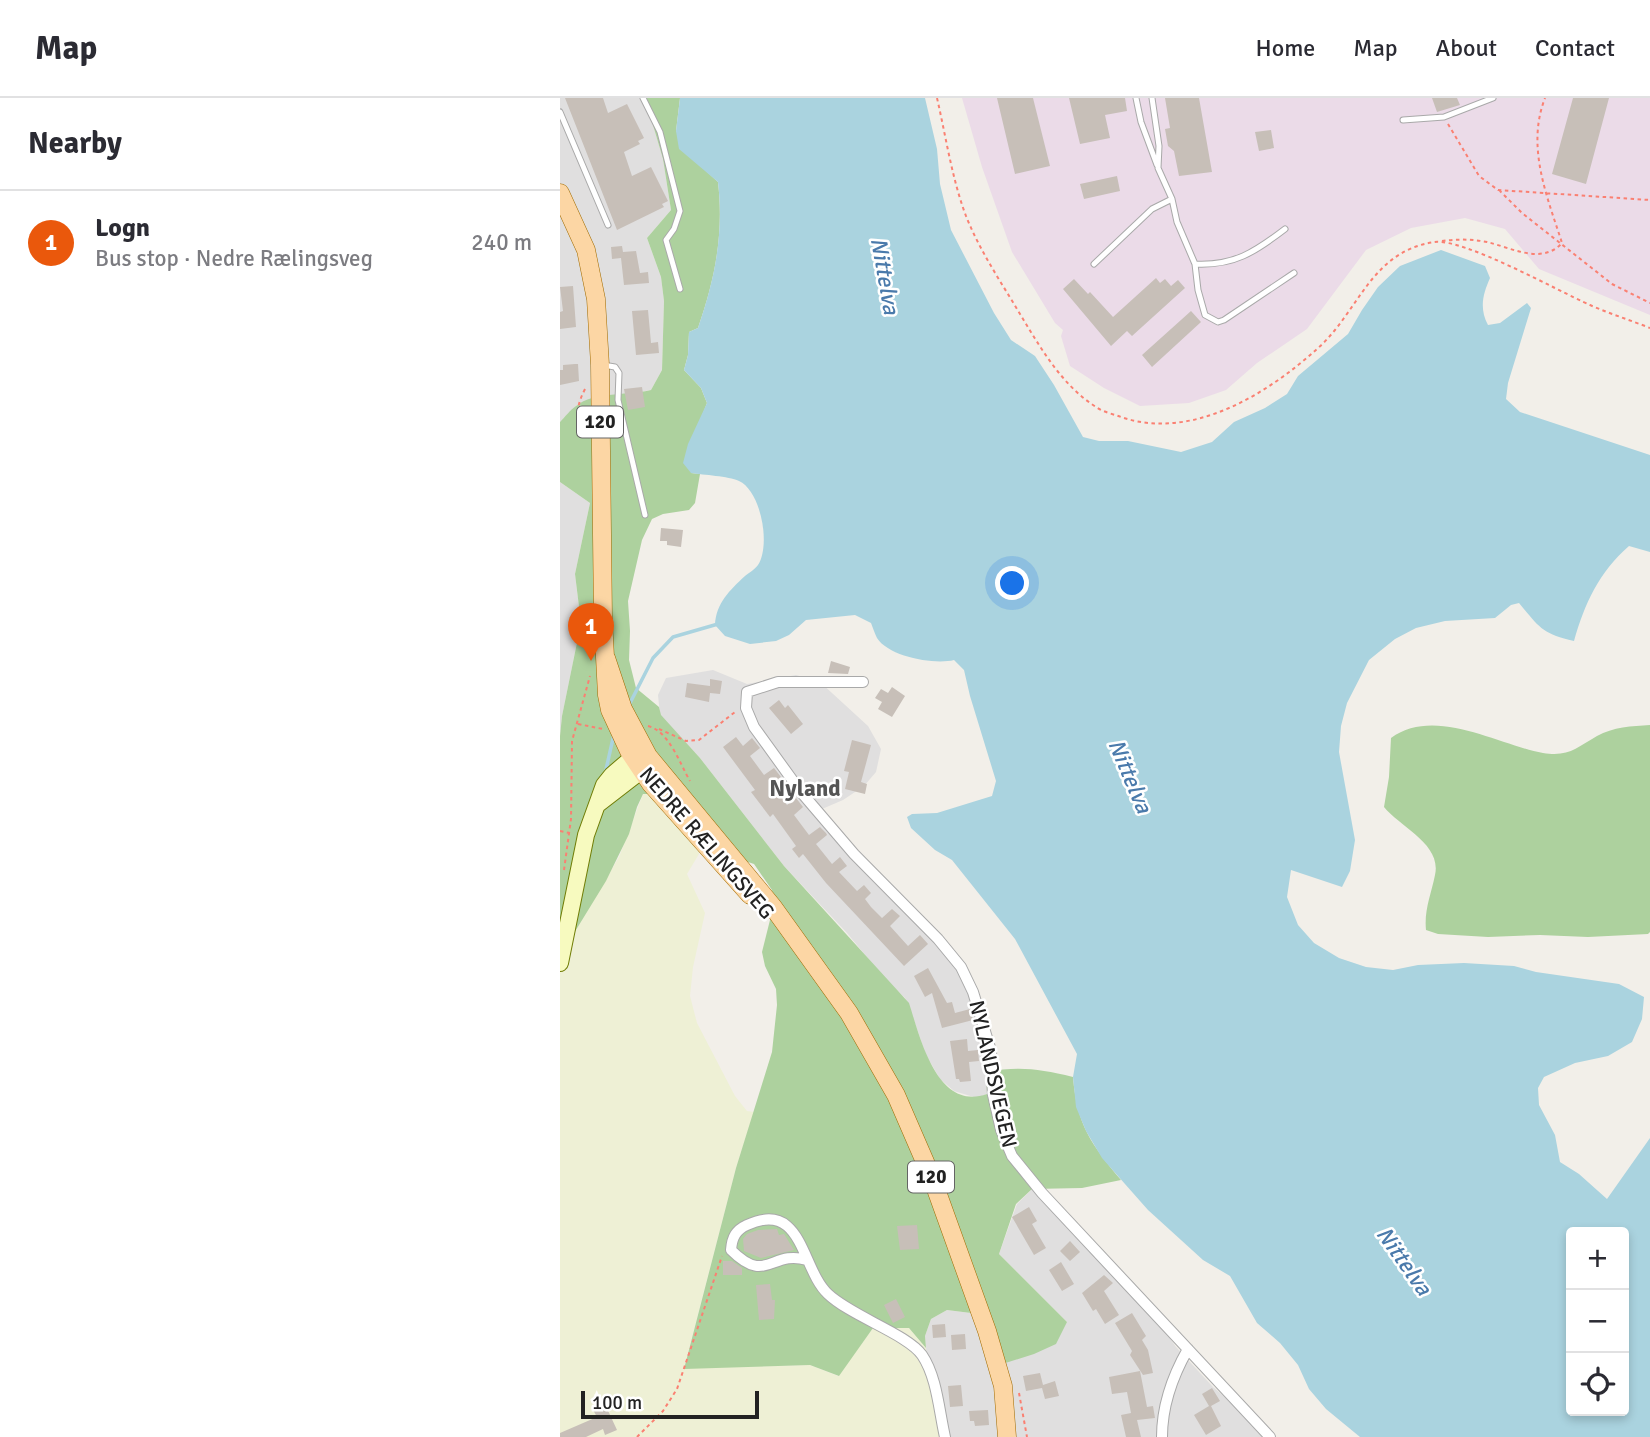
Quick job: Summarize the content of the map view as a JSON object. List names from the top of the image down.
{
  "streets": {
    "main road": ["120", "NEDRE RÆLINGSVEG"],
    "street": ["NYLANDSVEGEN"]
  },
  "districts": ["Nyland"],
  "water": ["Nittelva"],
  "scale_bar": "100 m",
  "page": {
    "header": "Map",
    "nav": [
      "Home",
      "Map",
      "About",
      "Contact"
    ],
    "heading": "Nearby",
    "list": [
      {
        "mark": "1",
        "name": "Logn",
        "note": "Bus stop · Nedre Rælingsveg",
        "value": "240 m"
      }
    ],
    "pins": "1",
    "map_buttons": ["+", "−"],
    "scale": "100 m"
  }
}
